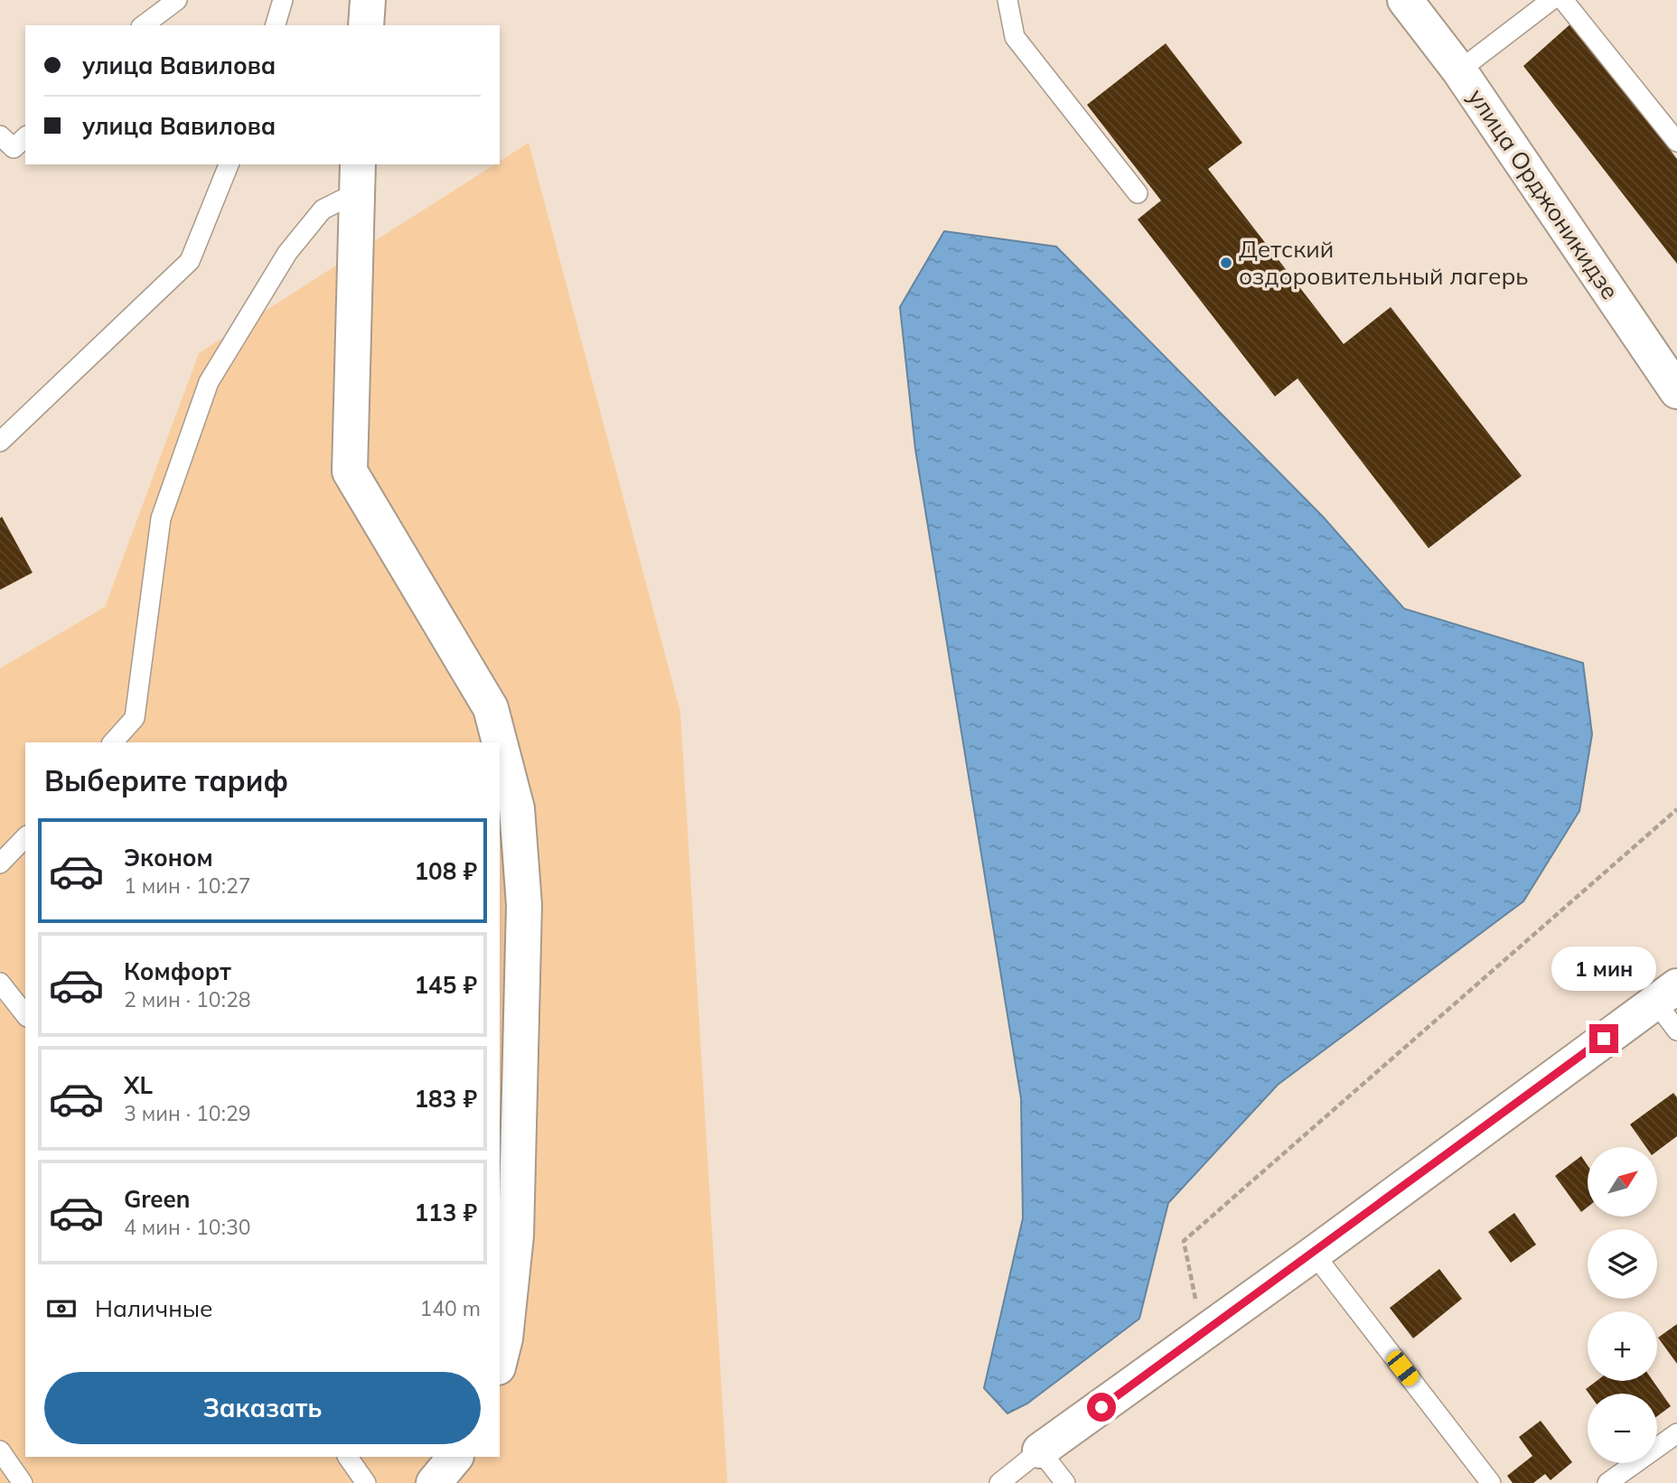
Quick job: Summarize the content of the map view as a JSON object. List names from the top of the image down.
{
  "streets": {
    "street": ["улица Орджоникидзе"]
  },
  "places": ["Детский оздоровительный лагерь"],
  "north": "top right",
  "page": {
    "banner": ["улица Вавилова", "улица Вавилова"],
    "heading": "Выберите тариф",
    "list": [
      {
        "name": "Эконом",
        "note": "1 мин · 10:27",
        "value": "108 ₽"
      },
      {
        "name": "Комфорт",
        "note": "2 мин · 10:28",
        "value": "145 ₽"
      },
      {
        "name": "XL",
        "note": "3 мин · 10:29",
        "value": "183 ₽"
      },
      {
        "name": "Green",
        "note": "4 мин · 10:30",
        "value": "113 ₽"
      }
    ],
    "bubble": "1 мин",
    "map_buttons": ["+", "−"],
    "pay": ["Наличные", "140 m"],
    "buttons": "Заказать"
  }
}
